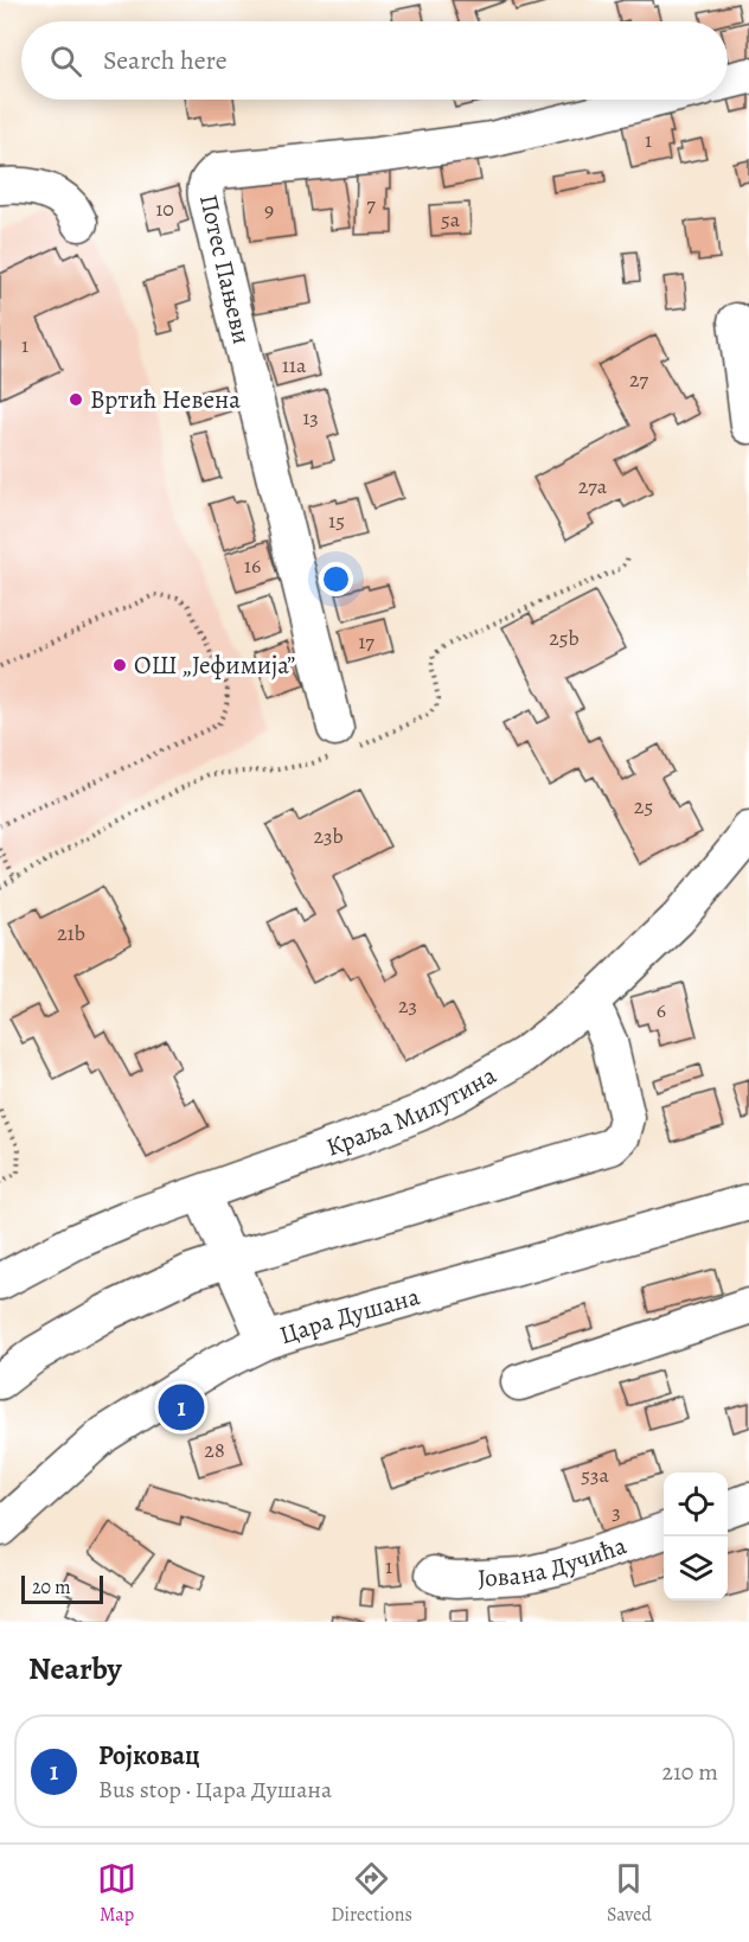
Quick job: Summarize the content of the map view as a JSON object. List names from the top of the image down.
{
  "streets": {
    "street": [
      "Потес Пањеви",
      "Краља Милутина",
      "Цара Душана",
      "Јована Дучића"
    ]
  },
  "places": ["Вртић Невена", "ОШ „Јефимија”"],
  "house_numbers": [
    "1",
    "7",
    "10",
    "9",
    "5a",
    "1",
    "11a",
    "27",
    "13",
    "27a",
    "15",
    "16",
    "25b",
    "17",
    "25",
    "23b",
    "21b",
    "23",
    "6",
    "28",
    "53a",
    "3",
    "1"
  ],
  "scale_bar": "20 m",
  "page": {
    "search": "Search here",
    "pins": "1",
    "scale": "20 m",
    "heading": "Nearby",
    "list": [
      {
        "mark": "1",
        "name": "Ројковац",
        "note": "Bus stop · Цара Душана",
        "value": "210 m"
      }
    ],
    "nav": ["Map", "Directions", "Saved"]
  }
}
